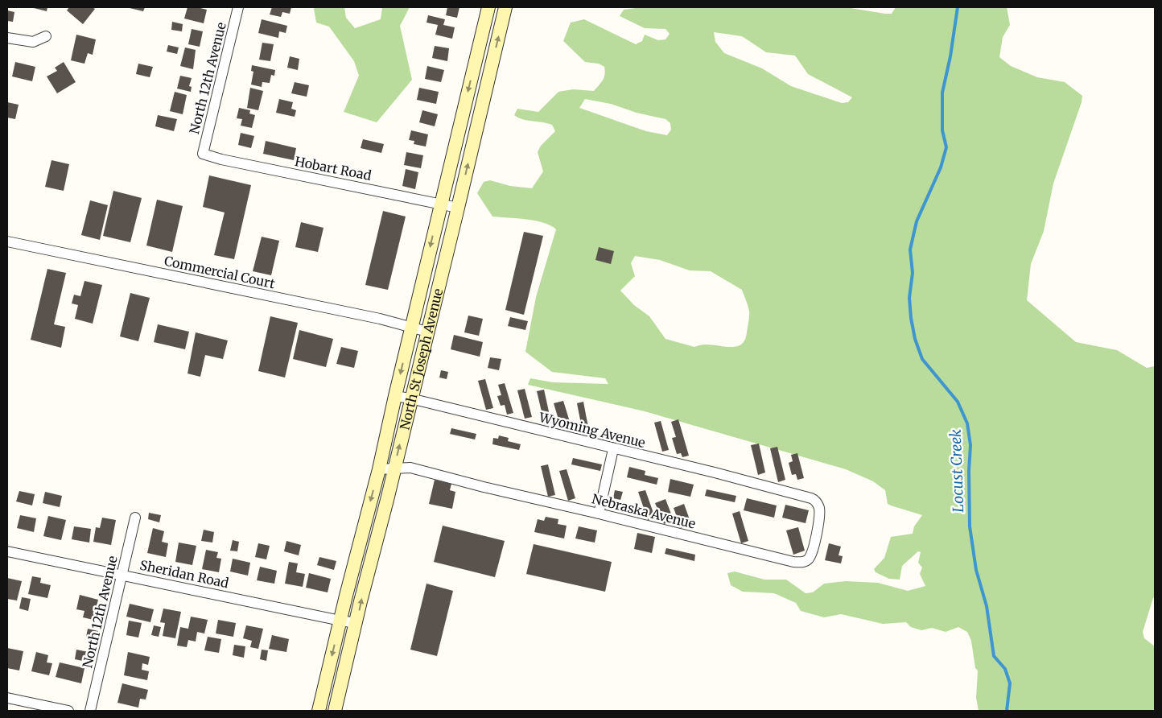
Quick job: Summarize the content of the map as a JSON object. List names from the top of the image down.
{
  "streets": {
    "main road": ["North St Joseph Avenue"],
    "street": [
      "North 12th Avenue",
      "Hobart Road",
      "Commercial Court",
      "Wyoming Avenue",
      "Nebraska Avenue",
      "Sheridan Road"
    ]
  },
  "crossings": [
    ["North 12th Avenue", "Hobart Road"],
    ["North 12th Avenue", "Sheridan Road"],
    ["Hobart Road", "North St Joseph Avenue"],
    ["Commercial Court", "North St Joseph Avenue"],
    ["North St Joseph Avenue", "Wyoming Avenue"],
    ["North St Joseph Avenue", "Nebraska Avenue"],
    ["North St Joseph Avenue", "Sheridan Road"],
    ["Wyoming Avenue", "Nebraska Avenue"]
  ],
  "water": ["Locust Creek"]
}
